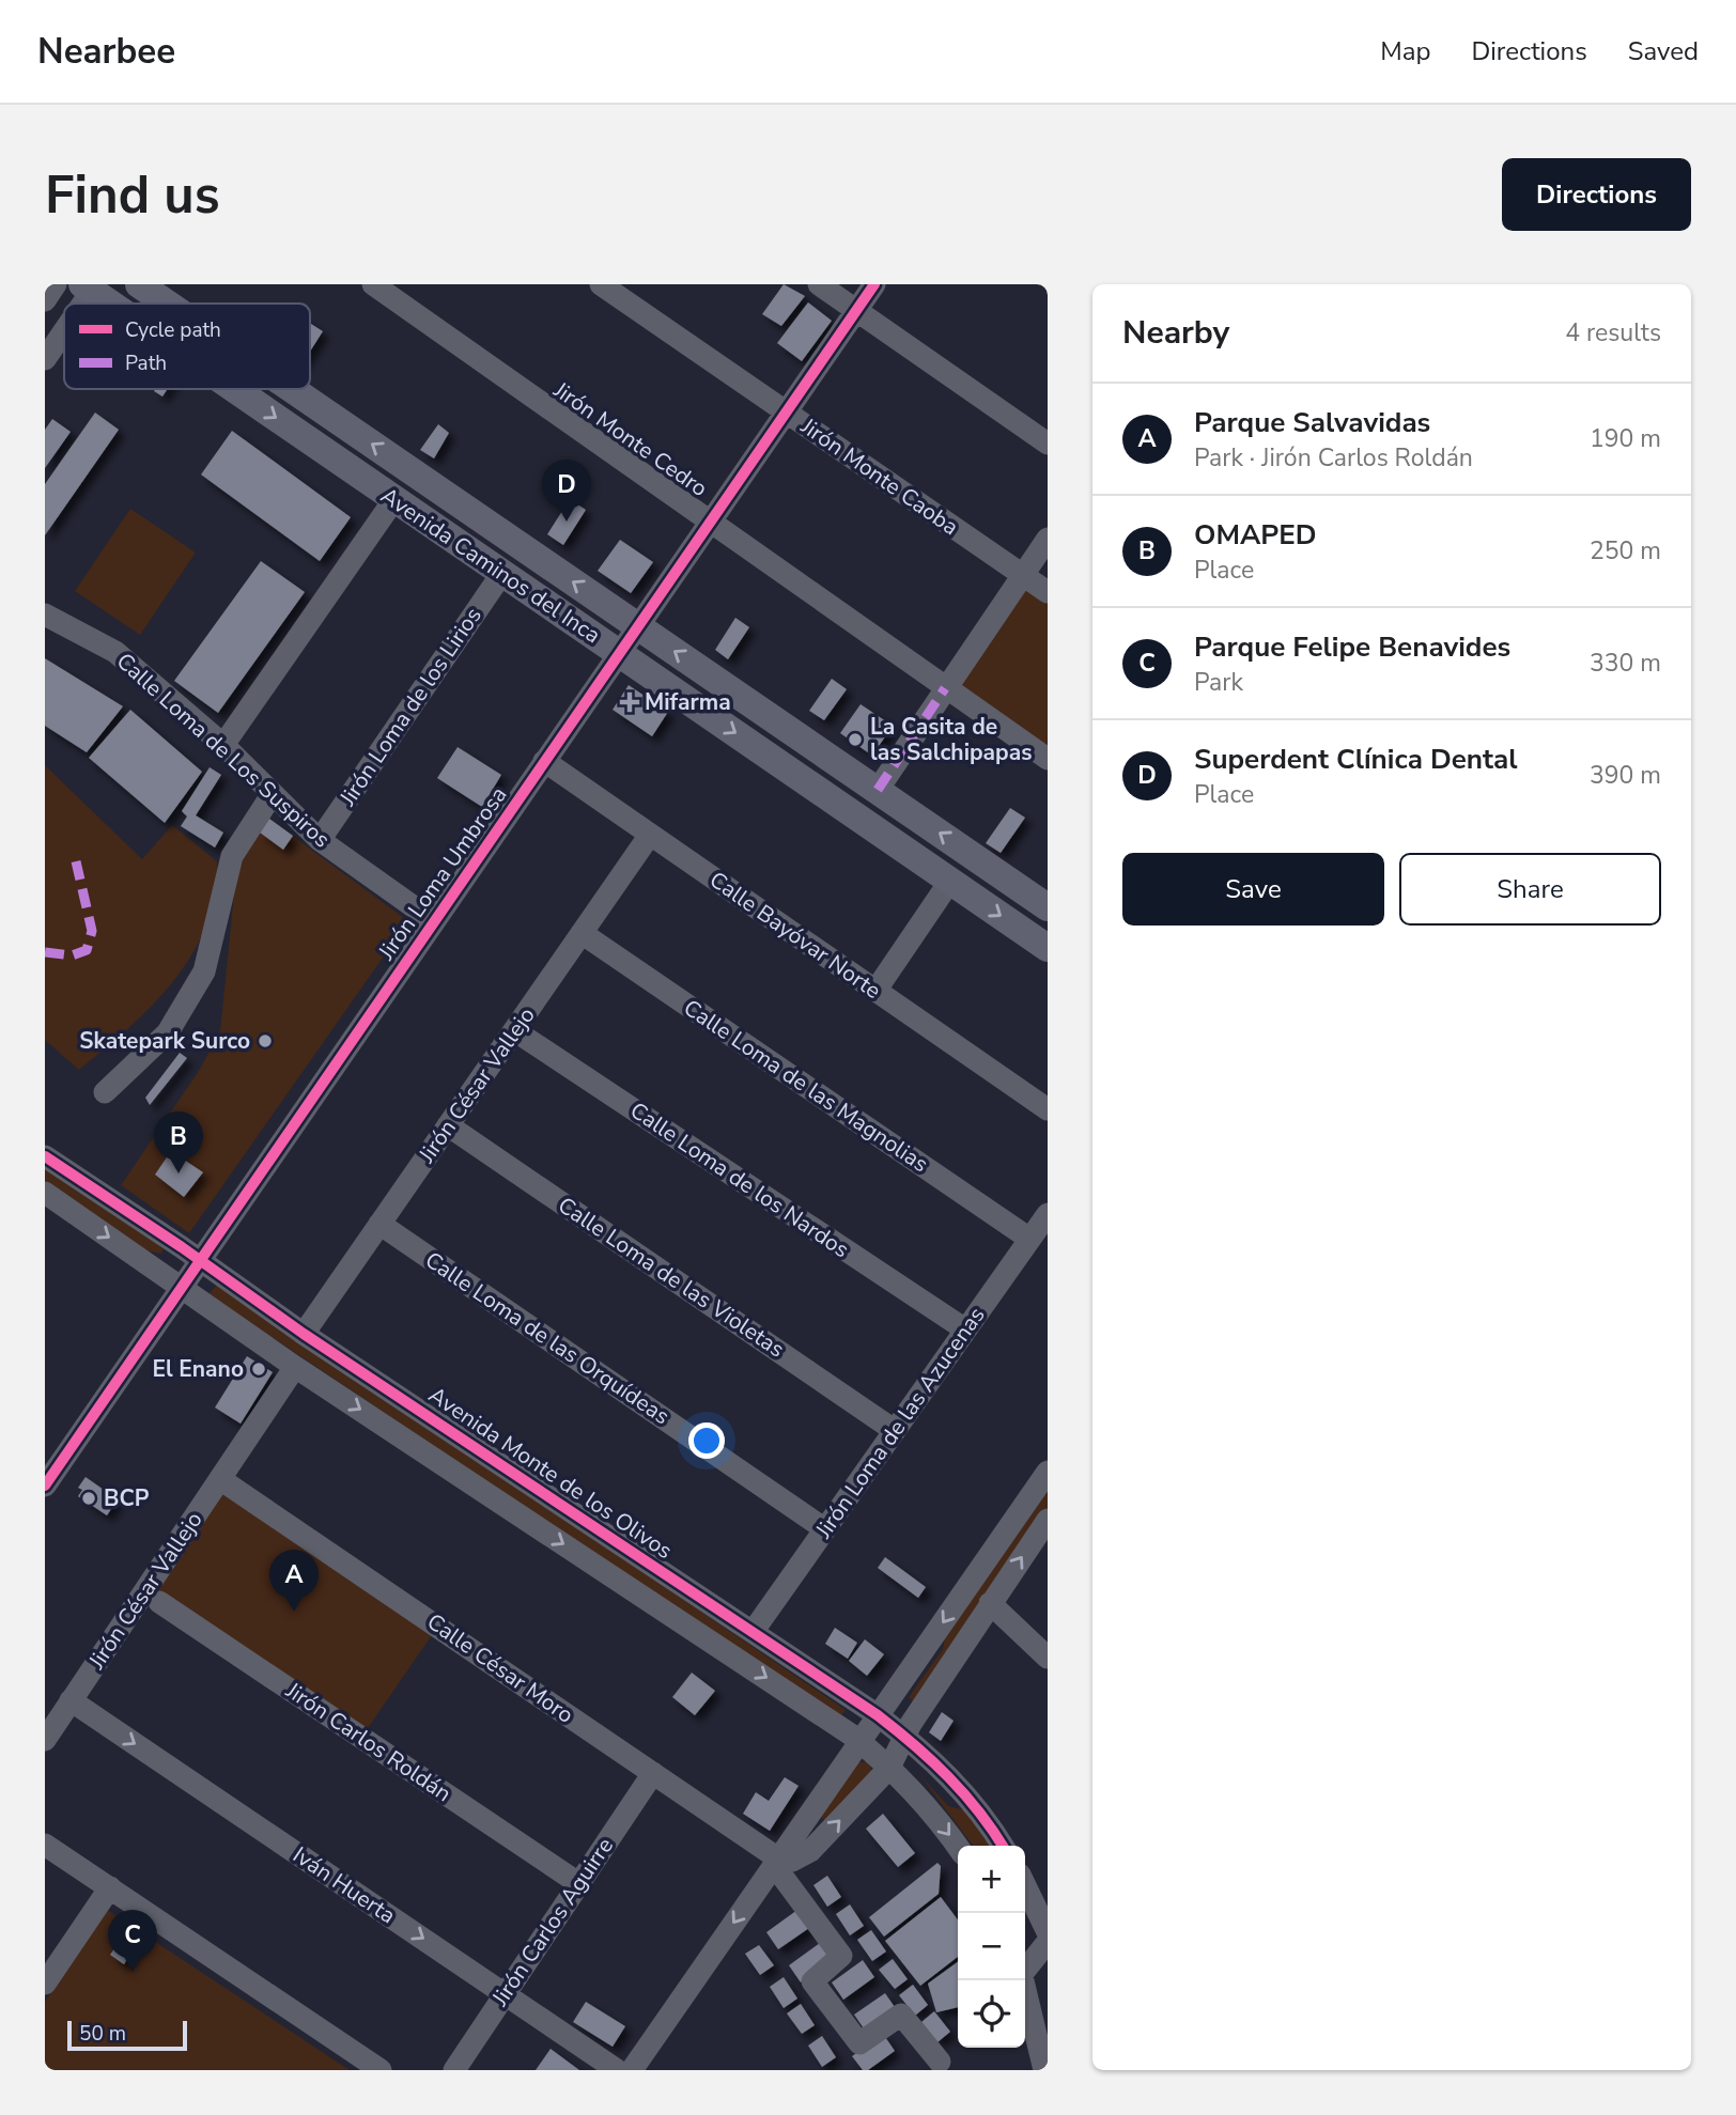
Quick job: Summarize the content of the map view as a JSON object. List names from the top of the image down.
{
  "streets": {
    "main road": ["Avenida Caminos del Inca"],
    "street": [
      "Jirón Monte Cedro",
      "Jirón Monte Caoba",
      "Jirón Loma de los Lirios",
      "Calle Loma de Los Suspiros",
      "Jirón Loma Umbrosa",
      "Calle Bayóvar Norte",
      "Jirón César Vallejo",
      "Calle Loma de las Magnolias",
      "Calle Loma de los Nardos",
      "Calle Loma de las Violetas",
      "Calle Loma de las Orquídeas",
      "Jirón Loma de las Azucenas",
      "Avenida Monte de los Olivos",
      "Calle César Moro",
      "Jirón Carlos Roldán",
      "Iván Huerta",
      "Jirón Carlos Aguirre"
    ]
  },
  "crossings": [
    ["Jirón Monte Cedro", "Jirón Loma Umbrosa"],
    ["Jirón Monte Caoba", "Jirón Loma Umbrosa"],
    ["Avenida Caminos del Inca", "Jirón Loma de los Lirios"],
    ["Avenida Caminos del Inca", "Jirón Loma Umbrosa"],
    ["Jirón Loma de los Lirios", "Calle Loma de Los Suspiros"],
    ["Calle Loma de Los Suspiros", "Jirón Loma Umbrosa"],
    ["Jirón Loma Umbrosa", "Calle Bayóvar Norte"],
    ["Jirón Loma Umbrosa", "Avenida Monte de los Olivos"],
    ["Calle Bayóvar Norte", "Jirón César Vallejo"],
    ["Jirón César Vallejo", "Calle Loma de las Magnolias"],
    ["Jirón César Vallejo", "Calle Loma de los Nardos"],
    ["Jirón César Vallejo", "Calle Loma de las Violetas"],
    ["Jirón César Vallejo", "Calle Loma de las Orquídeas"],
    ["Jirón César Vallejo", "Avenida Monte de los Olivos"],
    ["Jirón César Vallejo", "Calle César Moro"],
    ["Jirón César Vallejo", "Iván Huerta"],
    ["Calle Loma de las Magnolias", "Jirón Loma de las Azucenas"],
    ["Calle Loma de los Nardos", "Jirón Loma de las Azucenas"],
    ["Calle Loma de las Violetas", "Jirón Loma de las Azucenas"],
    ["Calle Loma de las Orquídeas", "Jirón Loma de las Azucenas"],
    ["Jirón Loma de las Azucenas", "Avenida Monte de los Olivos"],
    ["Calle César Moro", "Jirón Carlos Aguirre"],
    ["Jirón Carlos Roldán", "Jirón Carlos Aguirre"],
    ["Iván Huerta", "Jirón Carlos Aguirre"]
  ],
  "places": {
    "health": ["Mifarma"],
    "other": [
      "La Casita de las Salchipapas",
      "Skatepark Surco",
      "El Enano",
      "BCP"
    ]
  },
  "legend": ["Cycle path", "Path"],
  "scale_bar": "50 m",
  "page": {
    "header": "Nearbee",
    "nav": ["Map", "Directions", "Saved"],
    "buttons": [
      "Directions",
      ["Save", "Share"]
    ],
    "title": "Find us",
    "heading": ["Nearby", "4 results"],
    "list": [
      {
        "mark": "A",
        "name": "Parque Salvavidas",
        "note": "Park · Jirón Carlos Roldán",
        "value": "190 m"
      },
      {
        "mark": "B",
        "name": "OMAPED",
        "note": "Place",
        "value": "250 m"
      },
      {
        "mark": "C",
        "name": "Parque Felipe Benavides",
        "note": "Park",
        "value": "330 m"
      },
      {
        "mark": "D",
        "name": "Superdent Clínica Dental",
        "note": "Place",
        "value": "390 m"
      }
    ],
    "pins": [
      "D",
      "B",
      "A",
      "C"
    ],
    "map_buttons": ["+", "−"],
    "scale": "50 m"
  }
}
